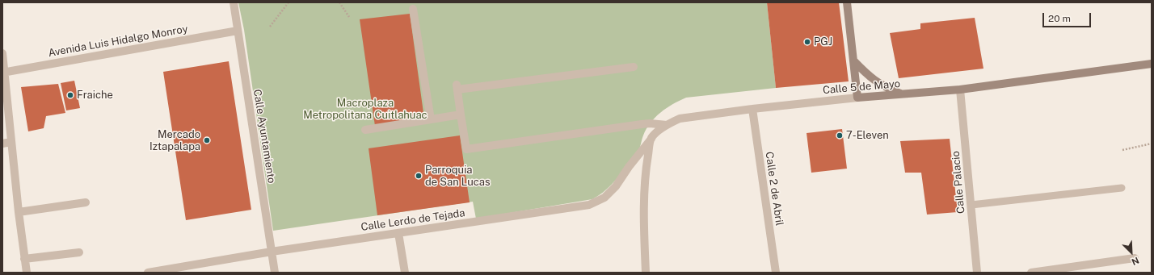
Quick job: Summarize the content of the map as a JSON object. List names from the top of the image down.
{
  "streets": {
    "street": [
      "Avenida Luis Hidalgo Monroy",
      "Calle 5 de Mayo",
      "Calle Ayuntamiento",
      "Calle Palacio",
      "Calle 2 de Abril",
      "Calle Lerdo de Tejada"
    ]
  },
  "crossings": [
    ["Avenida Luis Hidalgo Monroy", "Calle Ayuntamiento"],
    ["Calle 5 de Mayo", "Calle Palacio"],
    ["Calle 5 de Mayo", "Calle 2 de Abril"],
    ["Calle 5 de Mayo", "Calle Lerdo de Tejada"],
    ["Calle Ayuntamiento", "Calle Lerdo de Tejada"]
  ],
  "parks": ["Macroplaza Metropolitana Cuitlahuac"],
  "places": [
    "PGJ",
    "Fraiche",
    "7-Eleven",
    "Mercado Iztapalapa",
    "Parroquia de San Lucas"
  ],
  "scale_bar": "20 m",
  "north": "bottom right"
}
